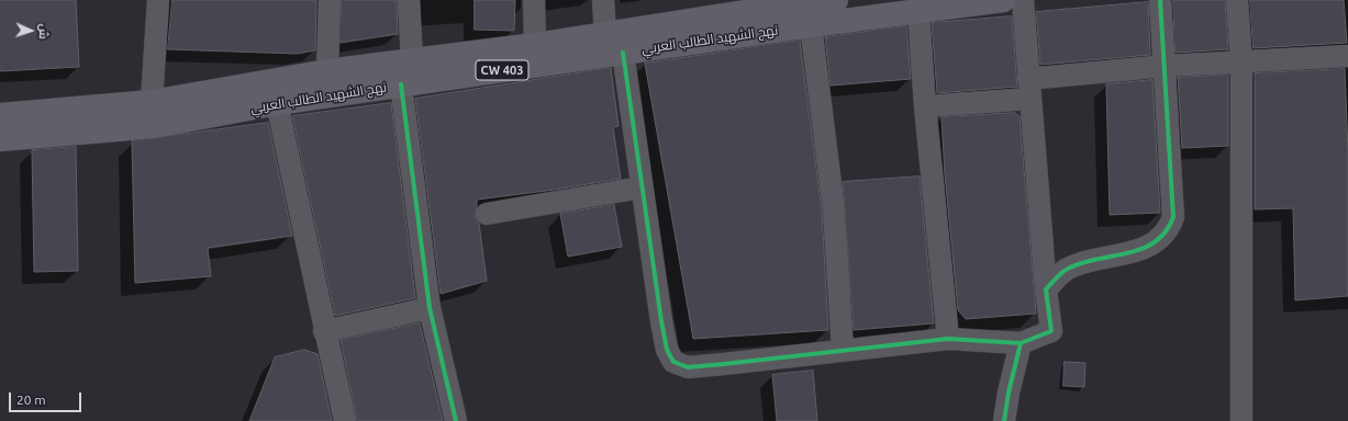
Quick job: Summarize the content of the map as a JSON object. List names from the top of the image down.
{
  "streets": {
    "main road": ["نهج الشهيد الطالب العربي", "CW 403"]
  },
  "scale_bar": "20 m",
  "north": "right"
}
